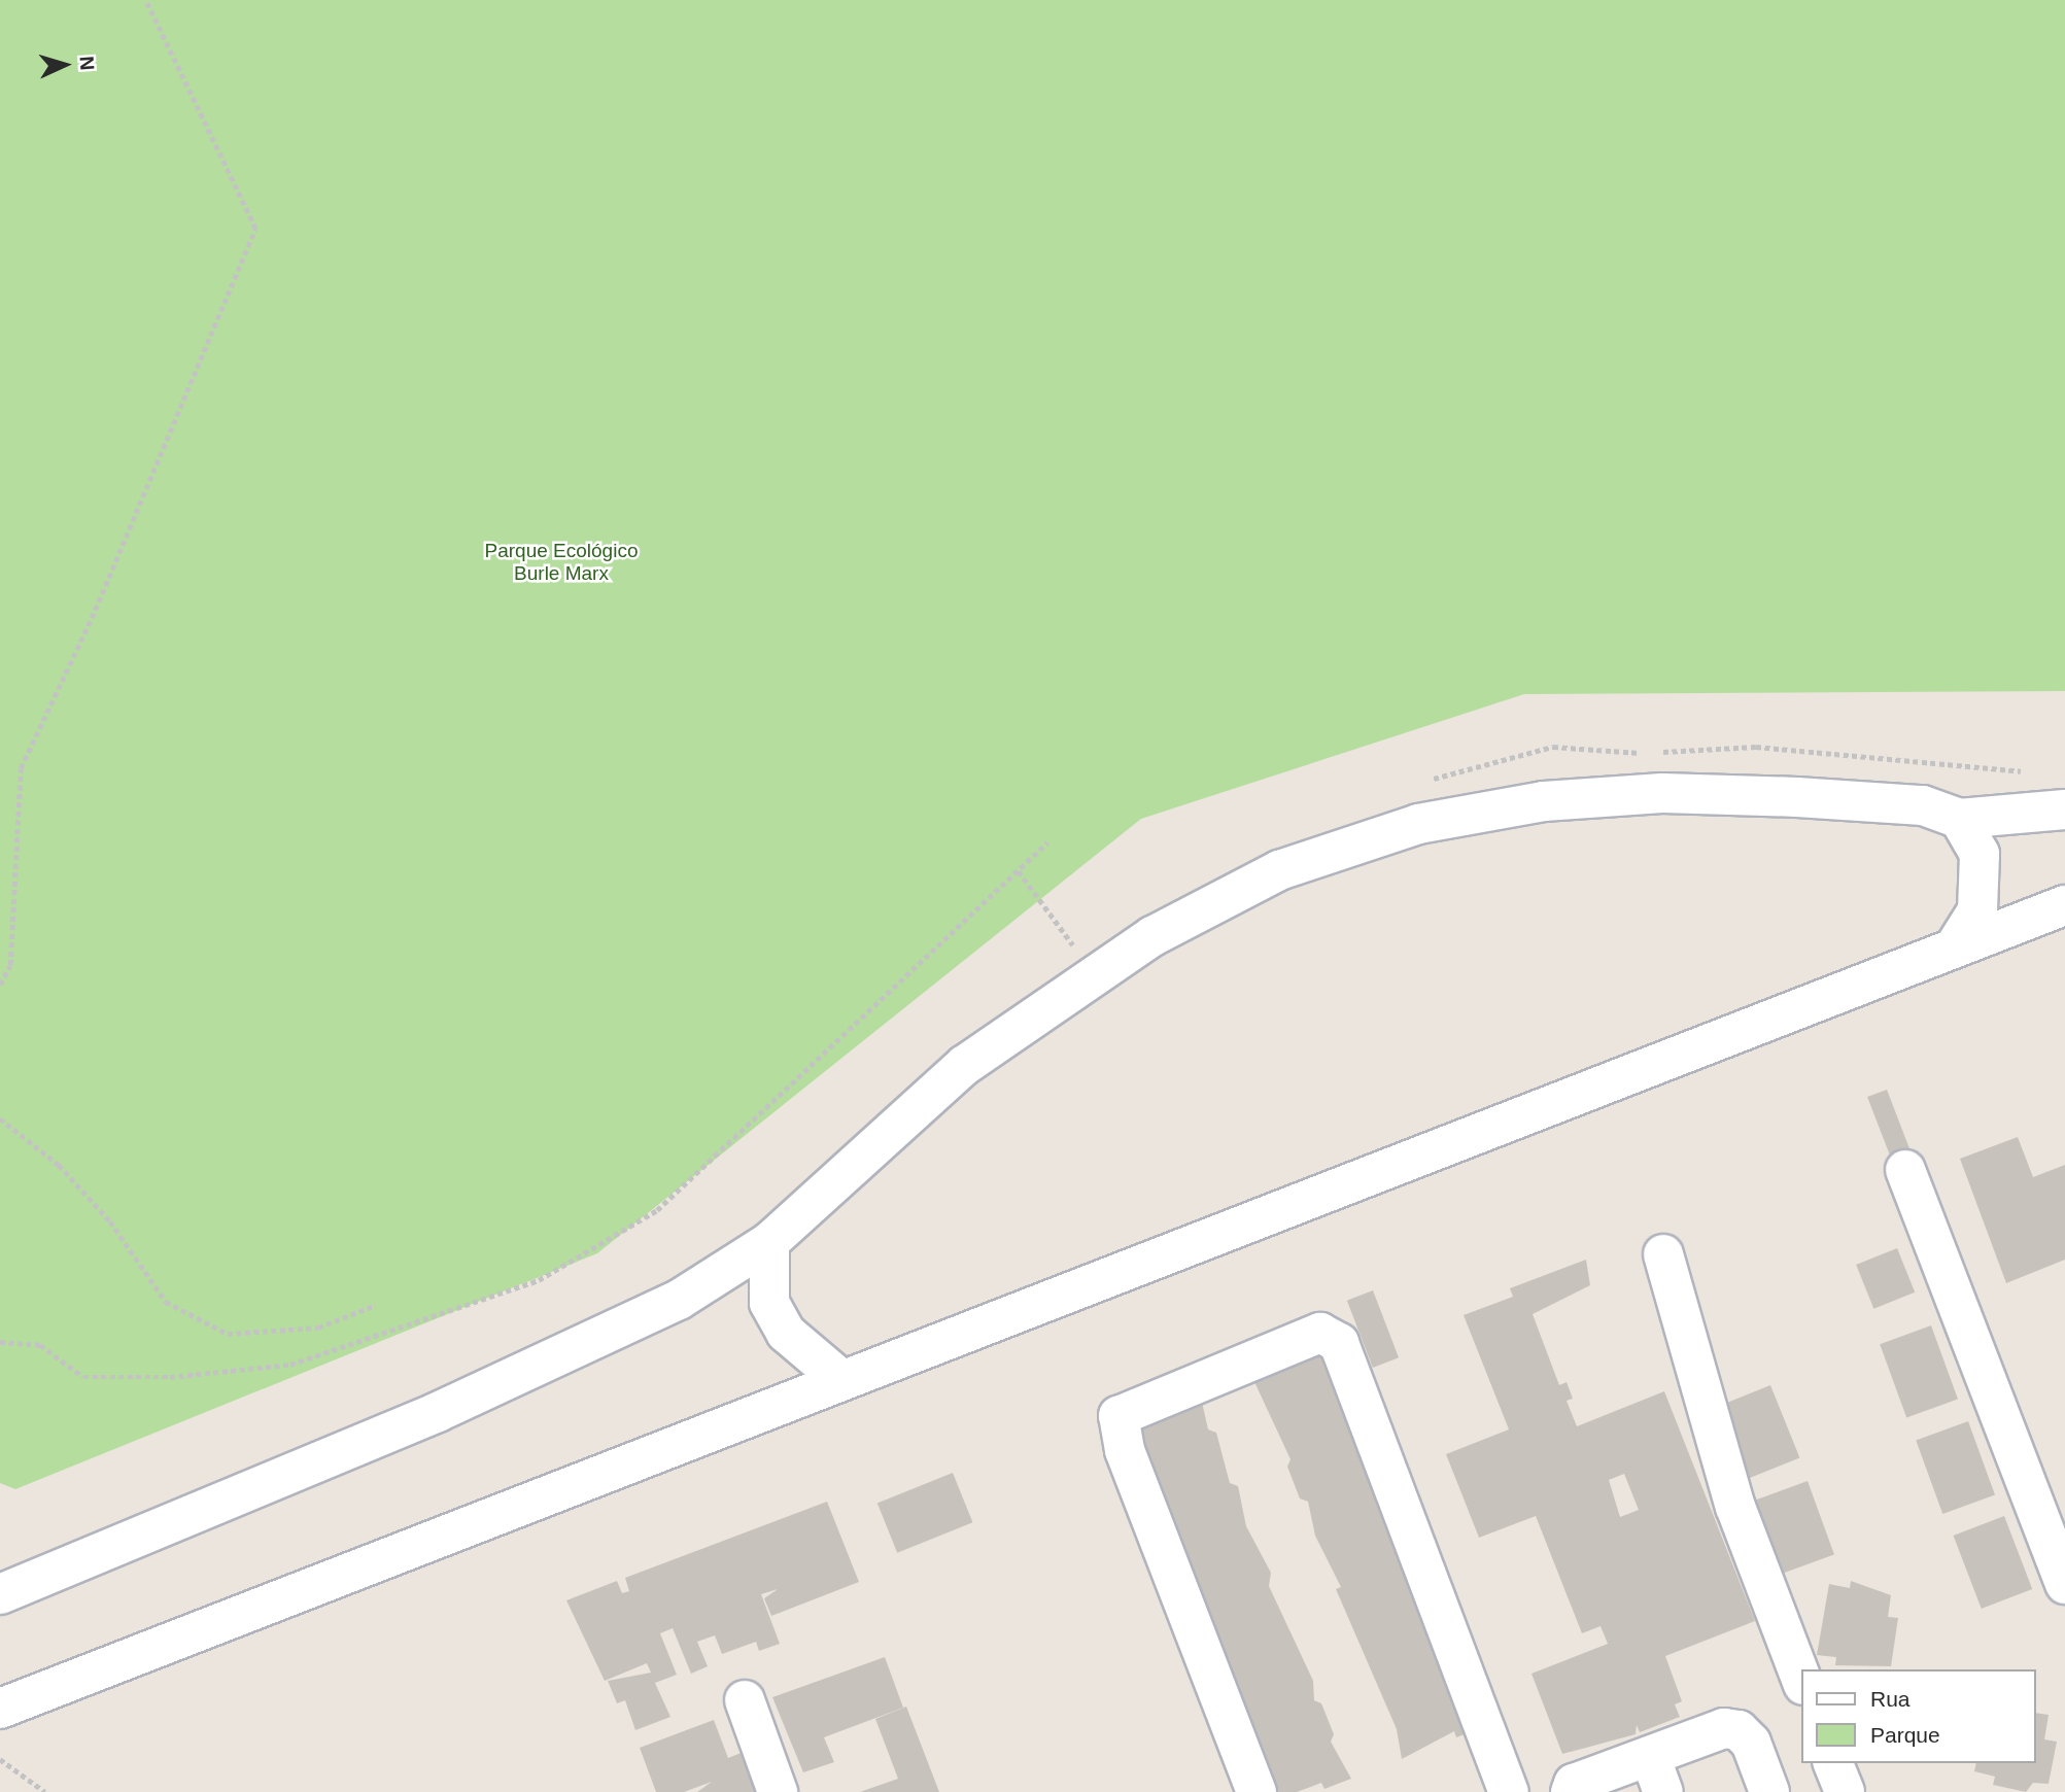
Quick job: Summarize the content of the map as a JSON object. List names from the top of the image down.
{
  "parks": ["Parque Ecológico Burle Marx"],
  "legend": ["Rua", "Parque"],
  "north": "right"
}
